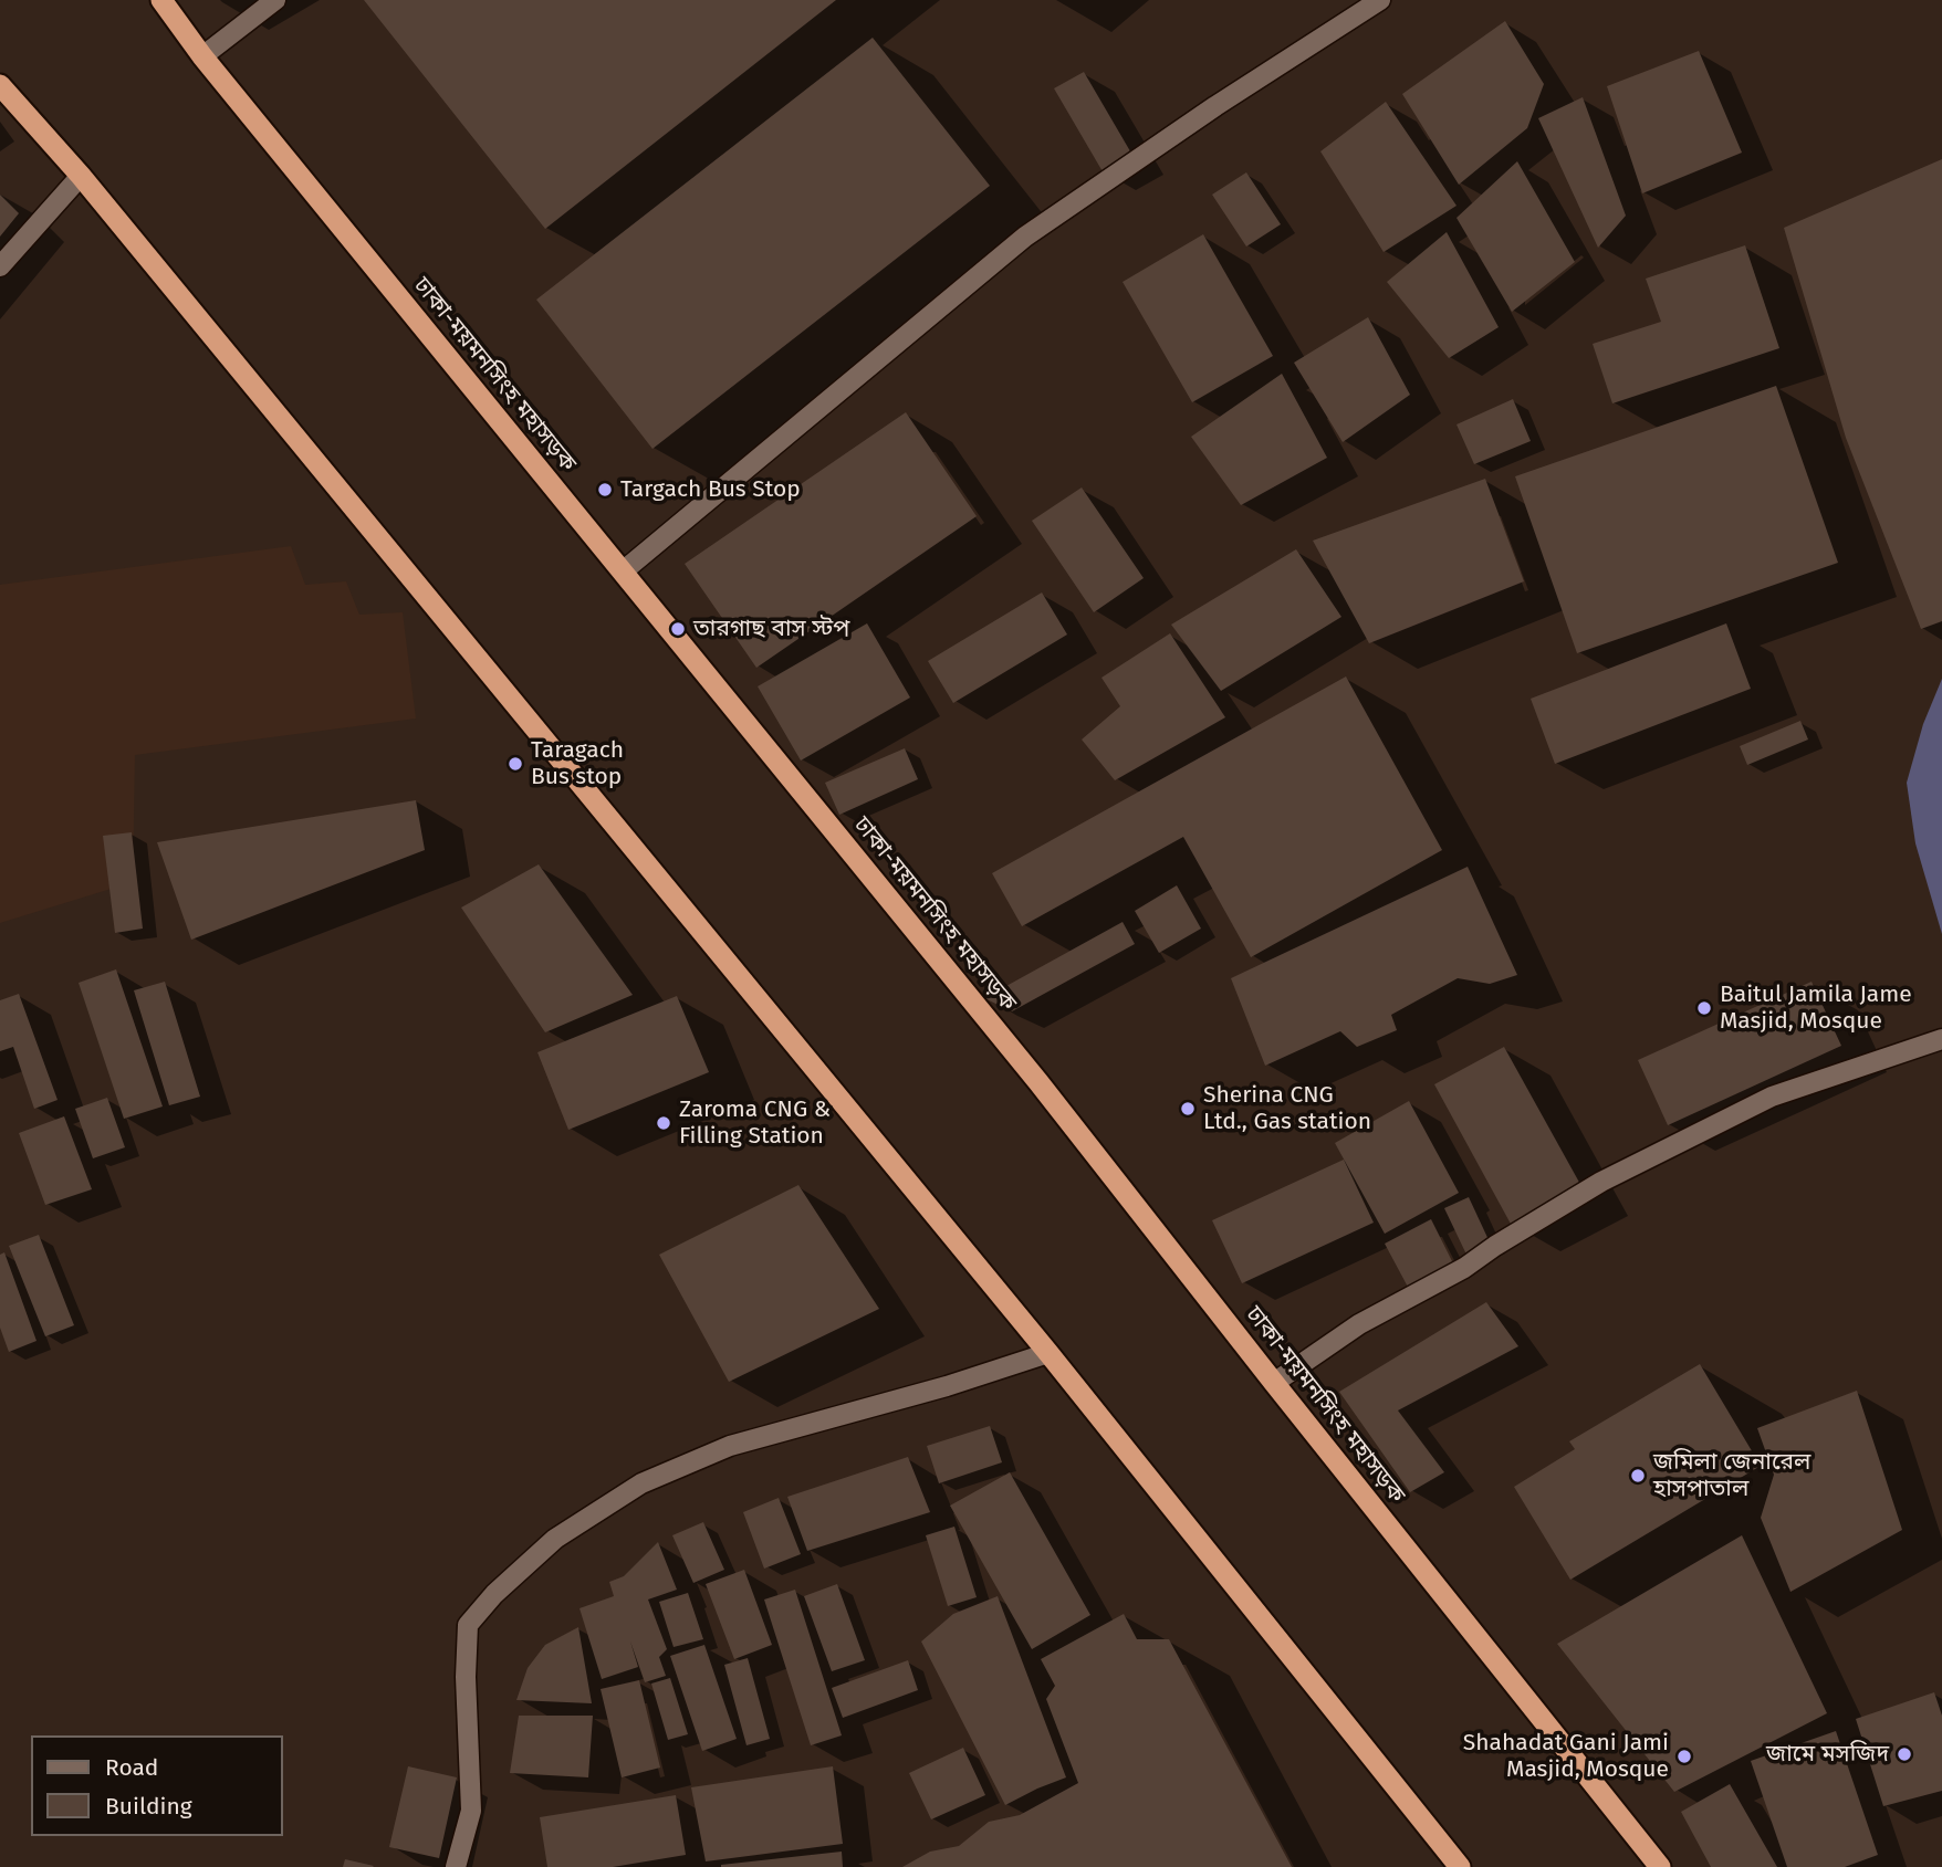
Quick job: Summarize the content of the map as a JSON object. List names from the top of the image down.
{
  "streets": {
    "highway": ["ঢাকা-ময়মনসিংহ মহাসড়ক"]
  },
  "places": [
    "Targach Bus Stop",
    "তারগাছ বাস স্টপ",
    "Taragach Bus stop",
    "Baitul Jamila Jame Masjid, Mosque",
    "Sherina CNG Ltd., Gas station",
    "Zaroma CNG & Filling Station",
    "জমিলা জেনারেল হাসপাতাল",
    "জামে মসজিদ",
    "Shahadat Gani Jami Masjid, Mosque"
  ],
  "legend": ["Road", "Building"]
}
